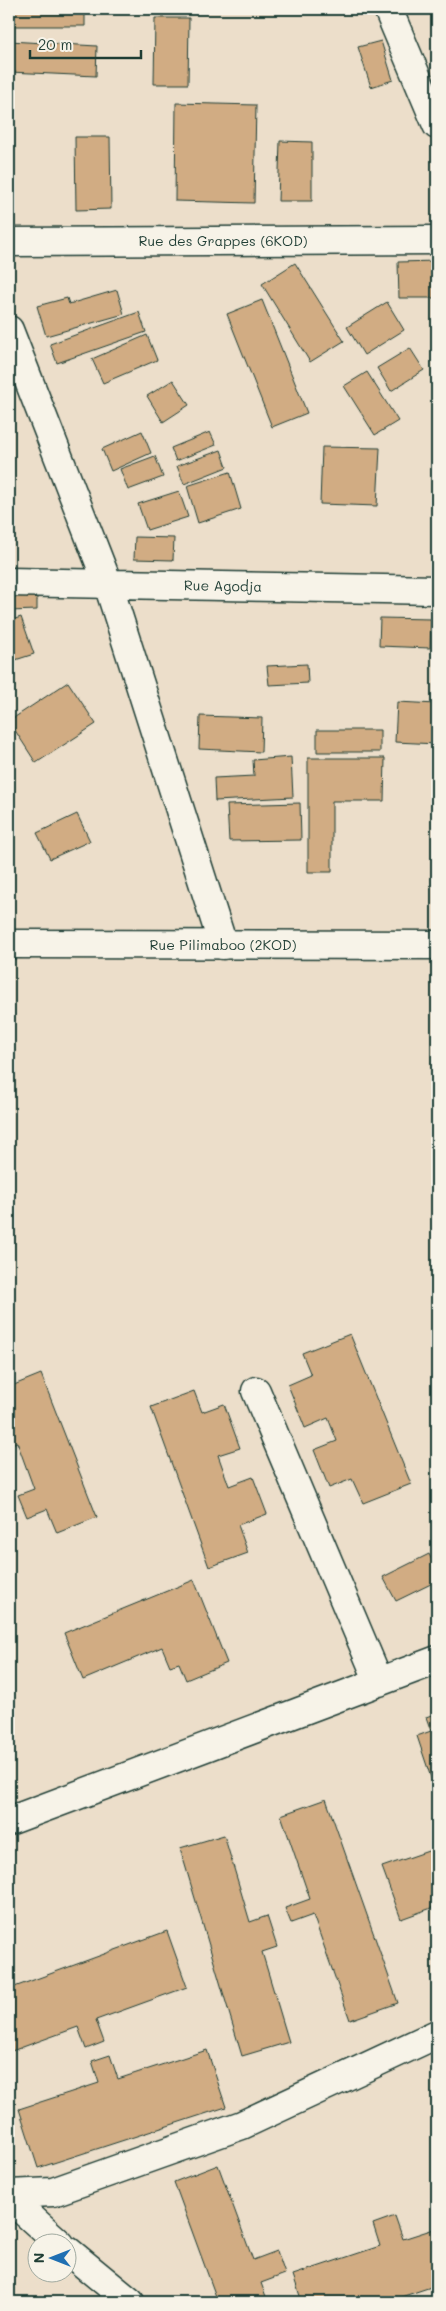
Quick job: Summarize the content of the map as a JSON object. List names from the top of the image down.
{
  "streets": {
    "street": ["Rue des Grappes (6KOD)", "Rue Agodja", "Rue Pilimaboo (2KOD)"]
  },
  "scale_bar": "20 m",
  "north": "left"
}
